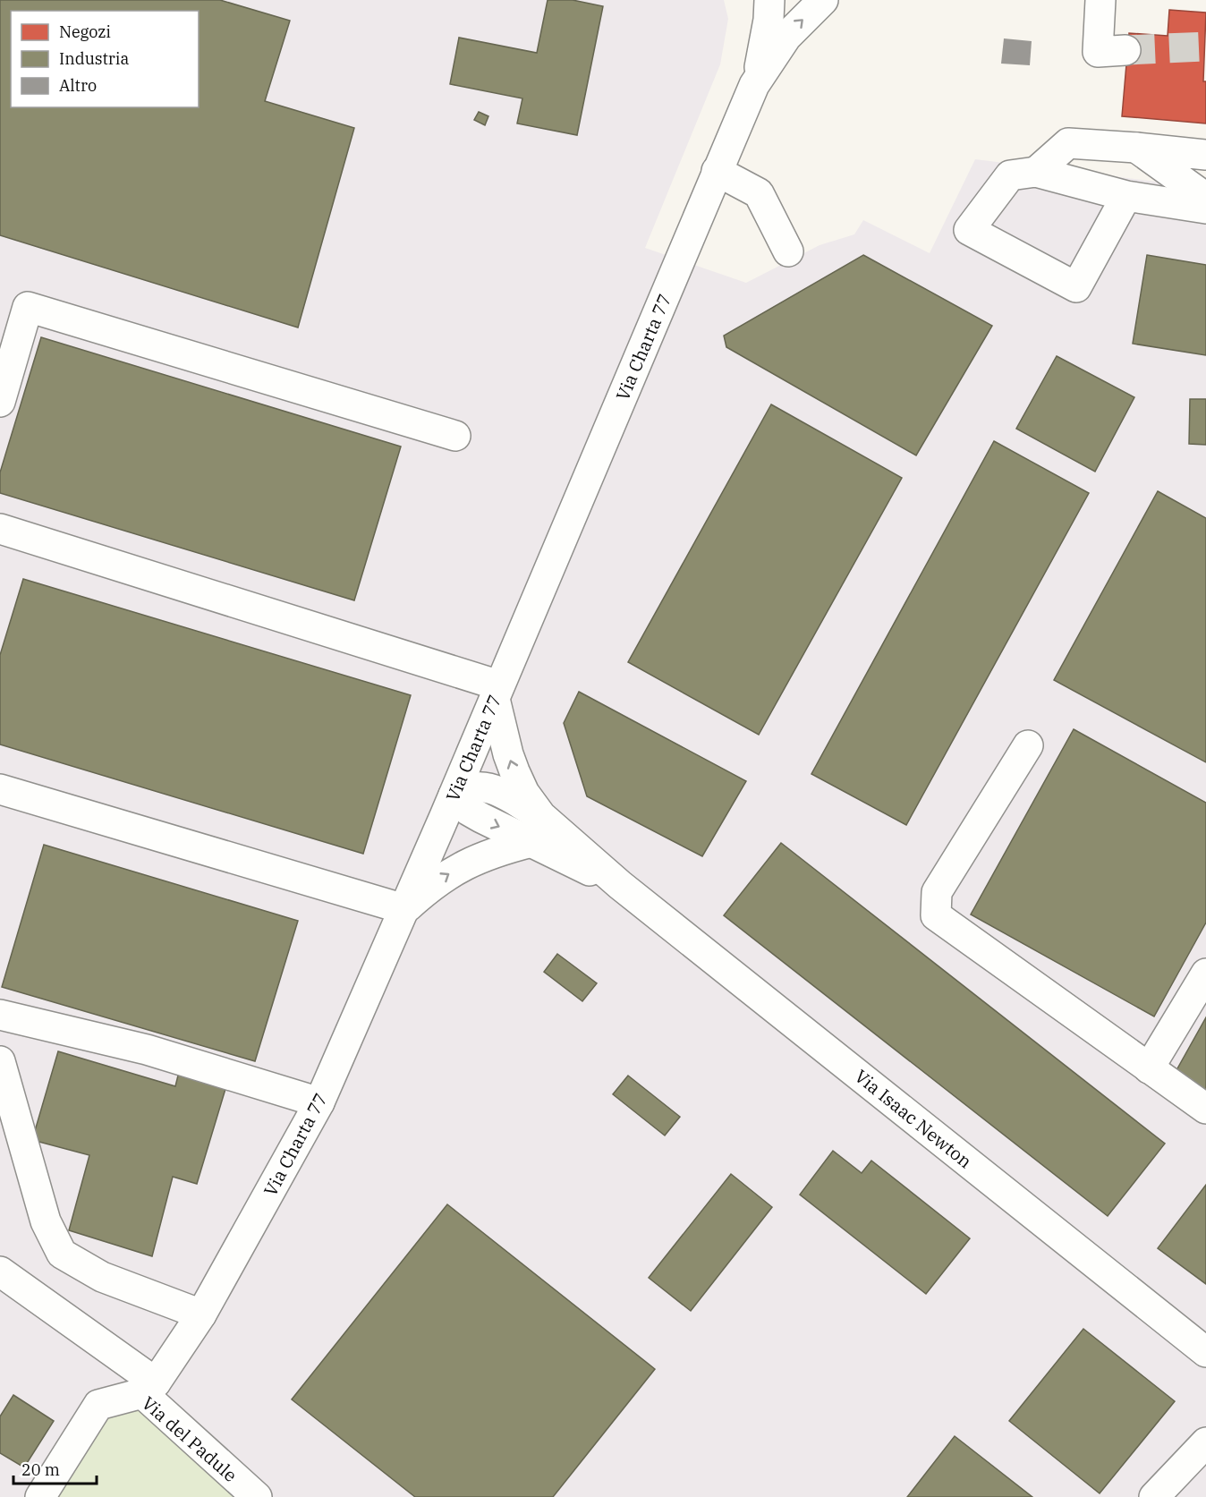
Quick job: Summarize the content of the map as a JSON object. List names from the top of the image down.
{
  "streets": {
    "street": ["Via Charta 77", "Via Isaac Newton", "Via del Padule"]
  },
  "crossings": [
    ["Via Charta 77", "Via Isaac Newton"],
    ["Via Charta 77", "Via del Padule"]
  ],
  "legend": ["Negozi", "Industria", "Altro"],
  "scale_bar": "20 m"
}
